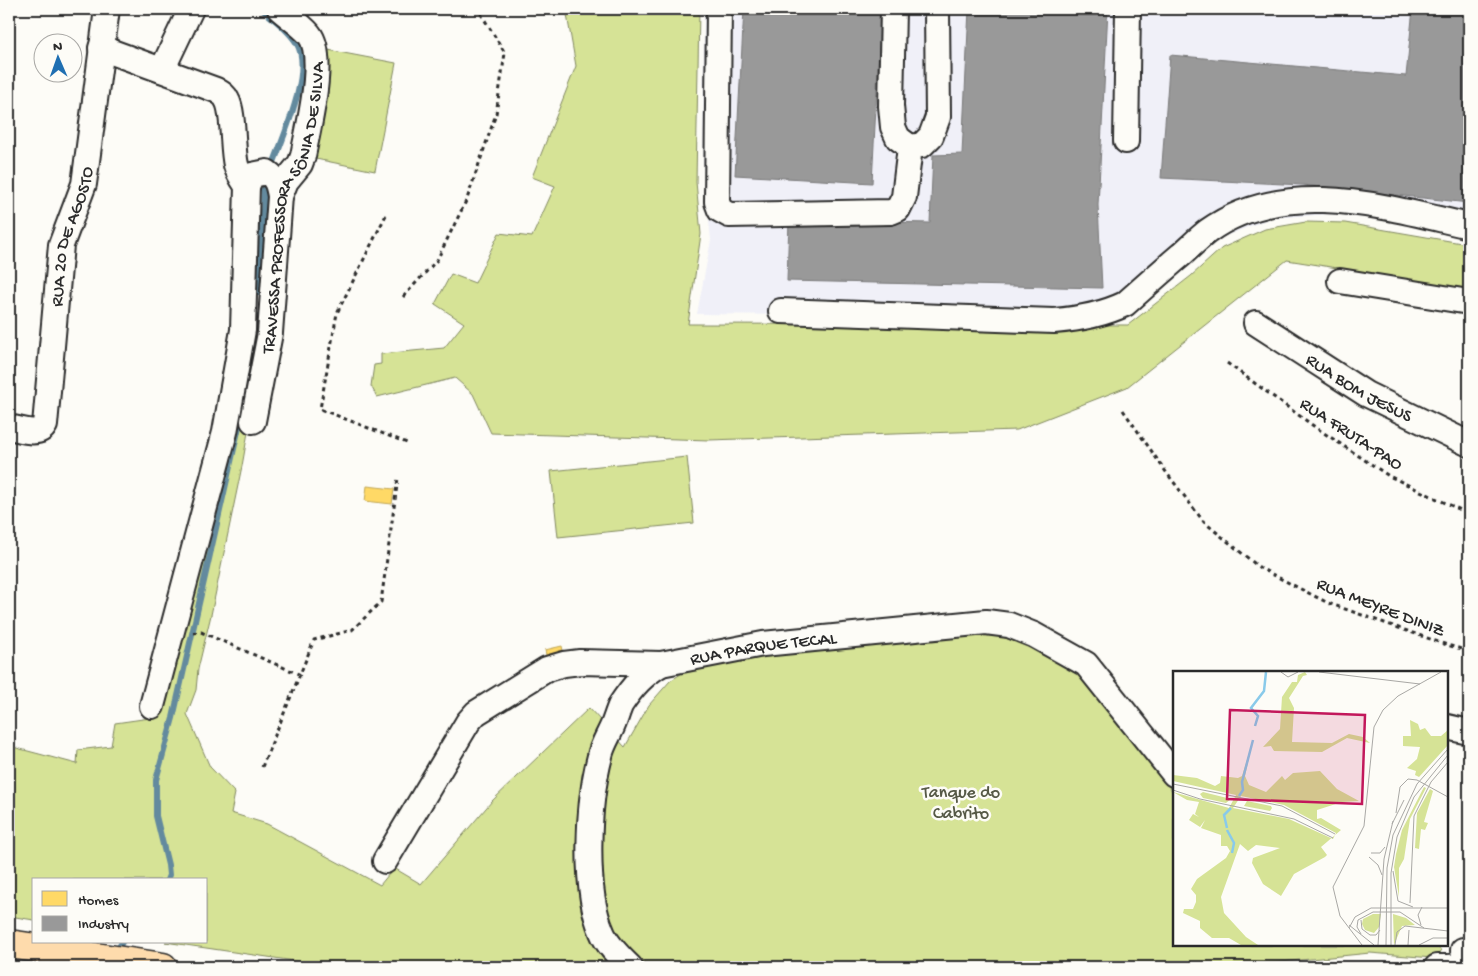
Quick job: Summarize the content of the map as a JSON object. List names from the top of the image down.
{
  "streets": {
    "street": [
      "TRAVESSA PROFESSORA SÔNIA DE SILVA",
      "RUA 20 DE AGOSTO",
      "RUA BOM JESUS",
      "RUA PARQUE TECAL"
    ],
    "path": ["RUA FRUTA-PAO", "RUA MEYRE DINIZ"]
  },
  "parks": ["Tanque do Cabrito"],
  "legend": ["Homes", "Industry"],
  "north": "top"
}
